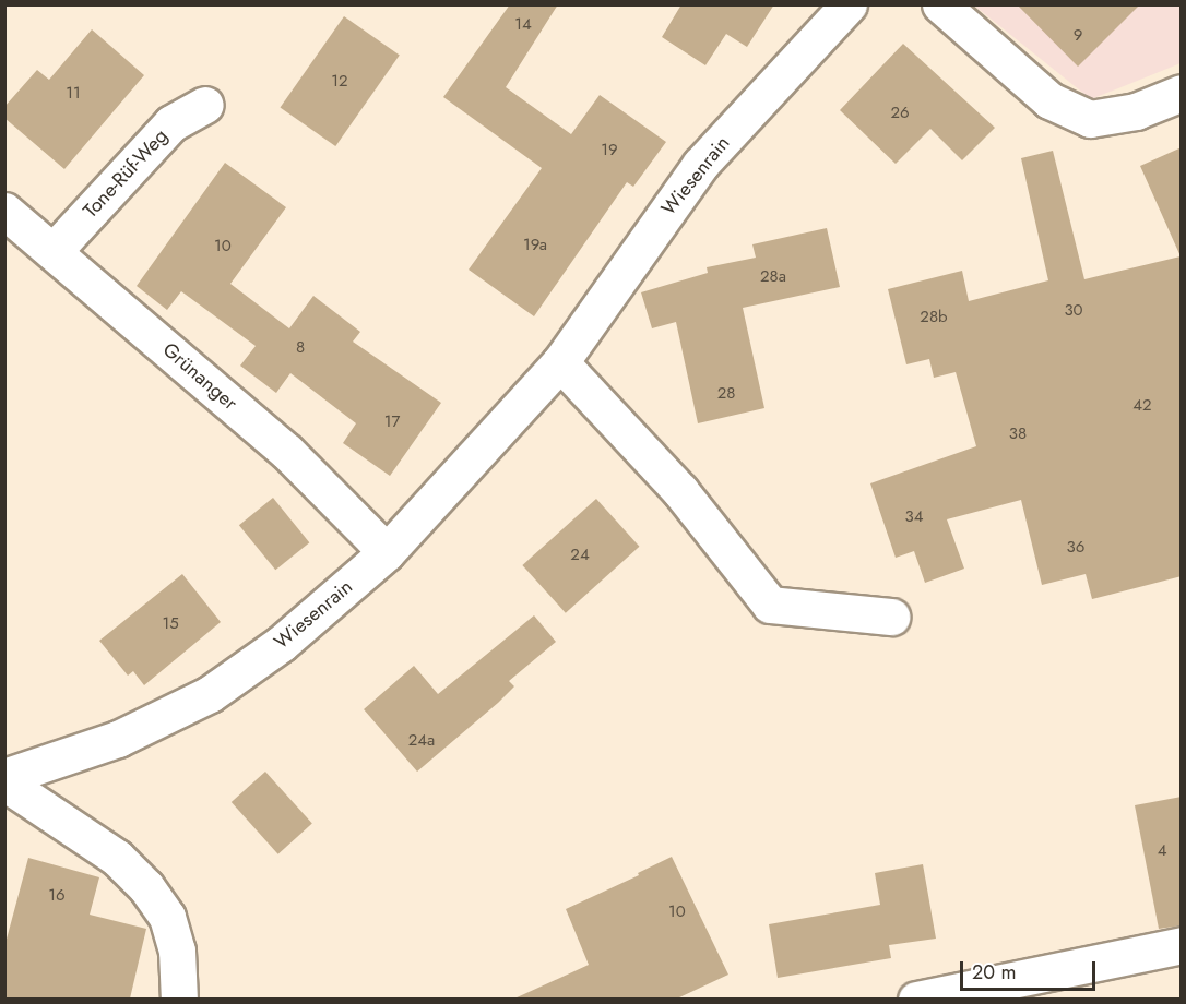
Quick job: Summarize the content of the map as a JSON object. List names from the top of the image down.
{
  "streets": {
    "street": ["Tone-Rüf-Weg", "Wiesenrain", "Grünanger"]
  },
  "crossings": [
    ["Tone-Rüf-Weg", "Grünanger"],
    ["Wiesenrain", "Grünanger"]
  ],
  "house_numbers": [
    "14",
    "9",
    "12",
    "11",
    "26",
    "19",
    "19a",
    "10",
    "28a",
    "30",
    "28b",
    "8",
    "28",
    "42",
    "17",
    "38",
    "34",
    "36",
    "24",
    "15",
    "24a",
    "4",
    "16",
    "10"
  ],
  "scale_bar": "20 m"
}
